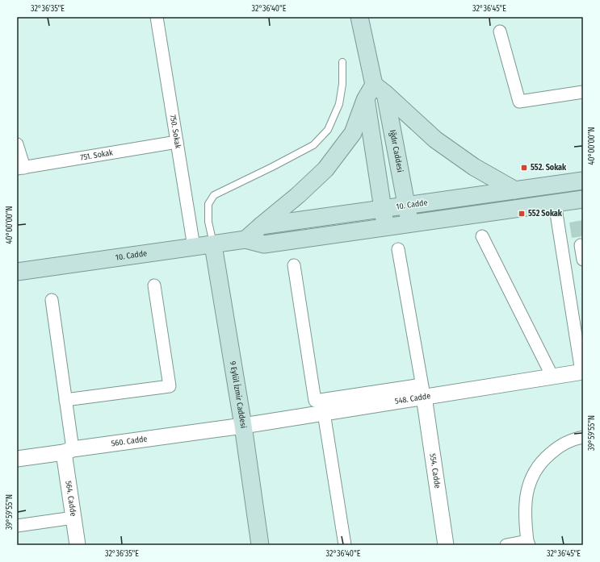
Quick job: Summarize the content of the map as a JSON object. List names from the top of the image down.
{
  "streets": {
    "main road": ["Iğdır Caddesi", "10. Cadde", "9 Eylül İzmir Caddesi"],
    "street": [
      "750. Sokak",
      "751. Sokak",
      "548. Cadde",
      "560. Cadde",
      "554. Cadde",
      "564. Cadde"
    ]
  },
  "crossings": [
    ["750. Sokak", "751. Sokak"],
    ["750. Sokak", "10. Cadde"],
    ["Iğdır Caddesi", "10. Cadde"],
    ["10. Cadde", "9 Eylül İzmir Caddesi"],
    ["9 Eylül İzmir Caddesi", "548. Cadde"],
    ["9 Eylül İzmir Caddesi", "560. Cadde"],
    ["548. Cadde", "560. Cadde"],
    ["548. Cadde", "554. Cadde"],
    ["560. Cadde", "564. Cadde"]
  ],
  "places": {
    "transit": ["552. Sokak", "552 Sokak"]
  },
  "coordinates": [
    "32°36'35\"E",
    "32°36'40\"E",
    "32°36'45\"E",
    "40°00'00\"N",
    "39°59'55\"N"
  ]
}
